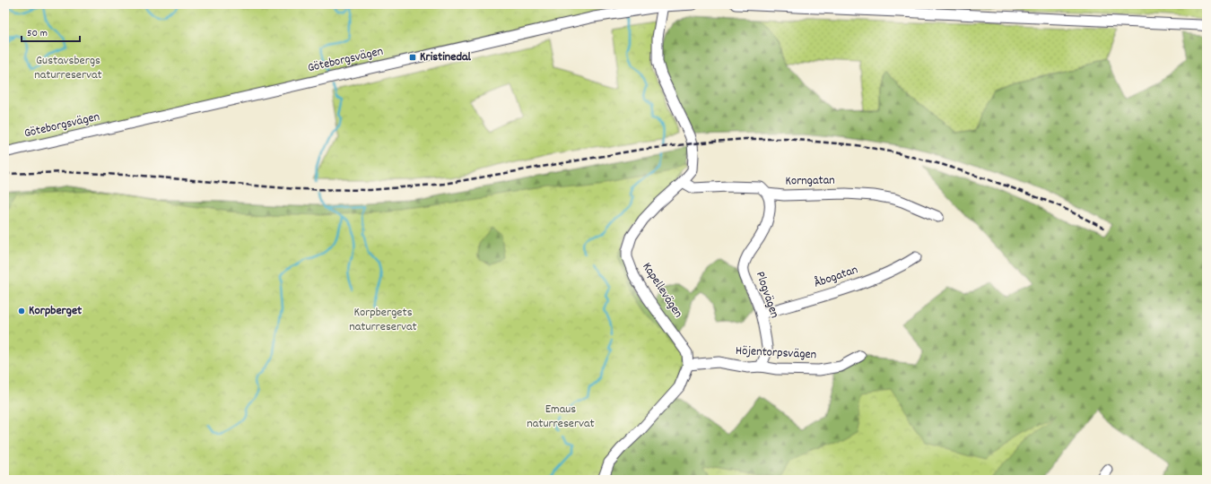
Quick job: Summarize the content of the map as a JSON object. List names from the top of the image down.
{
  "streets": {
    "street": [
      "Göteborgsvägen",
      "Korngatan",
      "Åbogatan",
      "Kapellevägen",
      "Plogvägen",
      "Höjentorpsvägen"
    ]
  },
  "crossings": [
    ["Göteborgsvägen", "Kapellevägen"],
    ["Korngatan", "Kapellevägen"],
    ["Korngatan", "Plogvägen"],
    ["Åbogatan", "Plogvägen"],
    ["Kapellevägen", "Höjentorpsvägen"],
    ["Plogvägen", "Höjentorpsvägen"]
  ],
  "parks": ["Gustavsbergs naturreservat", "Korpbergets naturreservat", "Emaus naturreservat"],
  "places": {
    "transit": ["Kristinedal"],
    "other": ["Korpberget"]
  },
  "scale_bar": "50 m"
}
